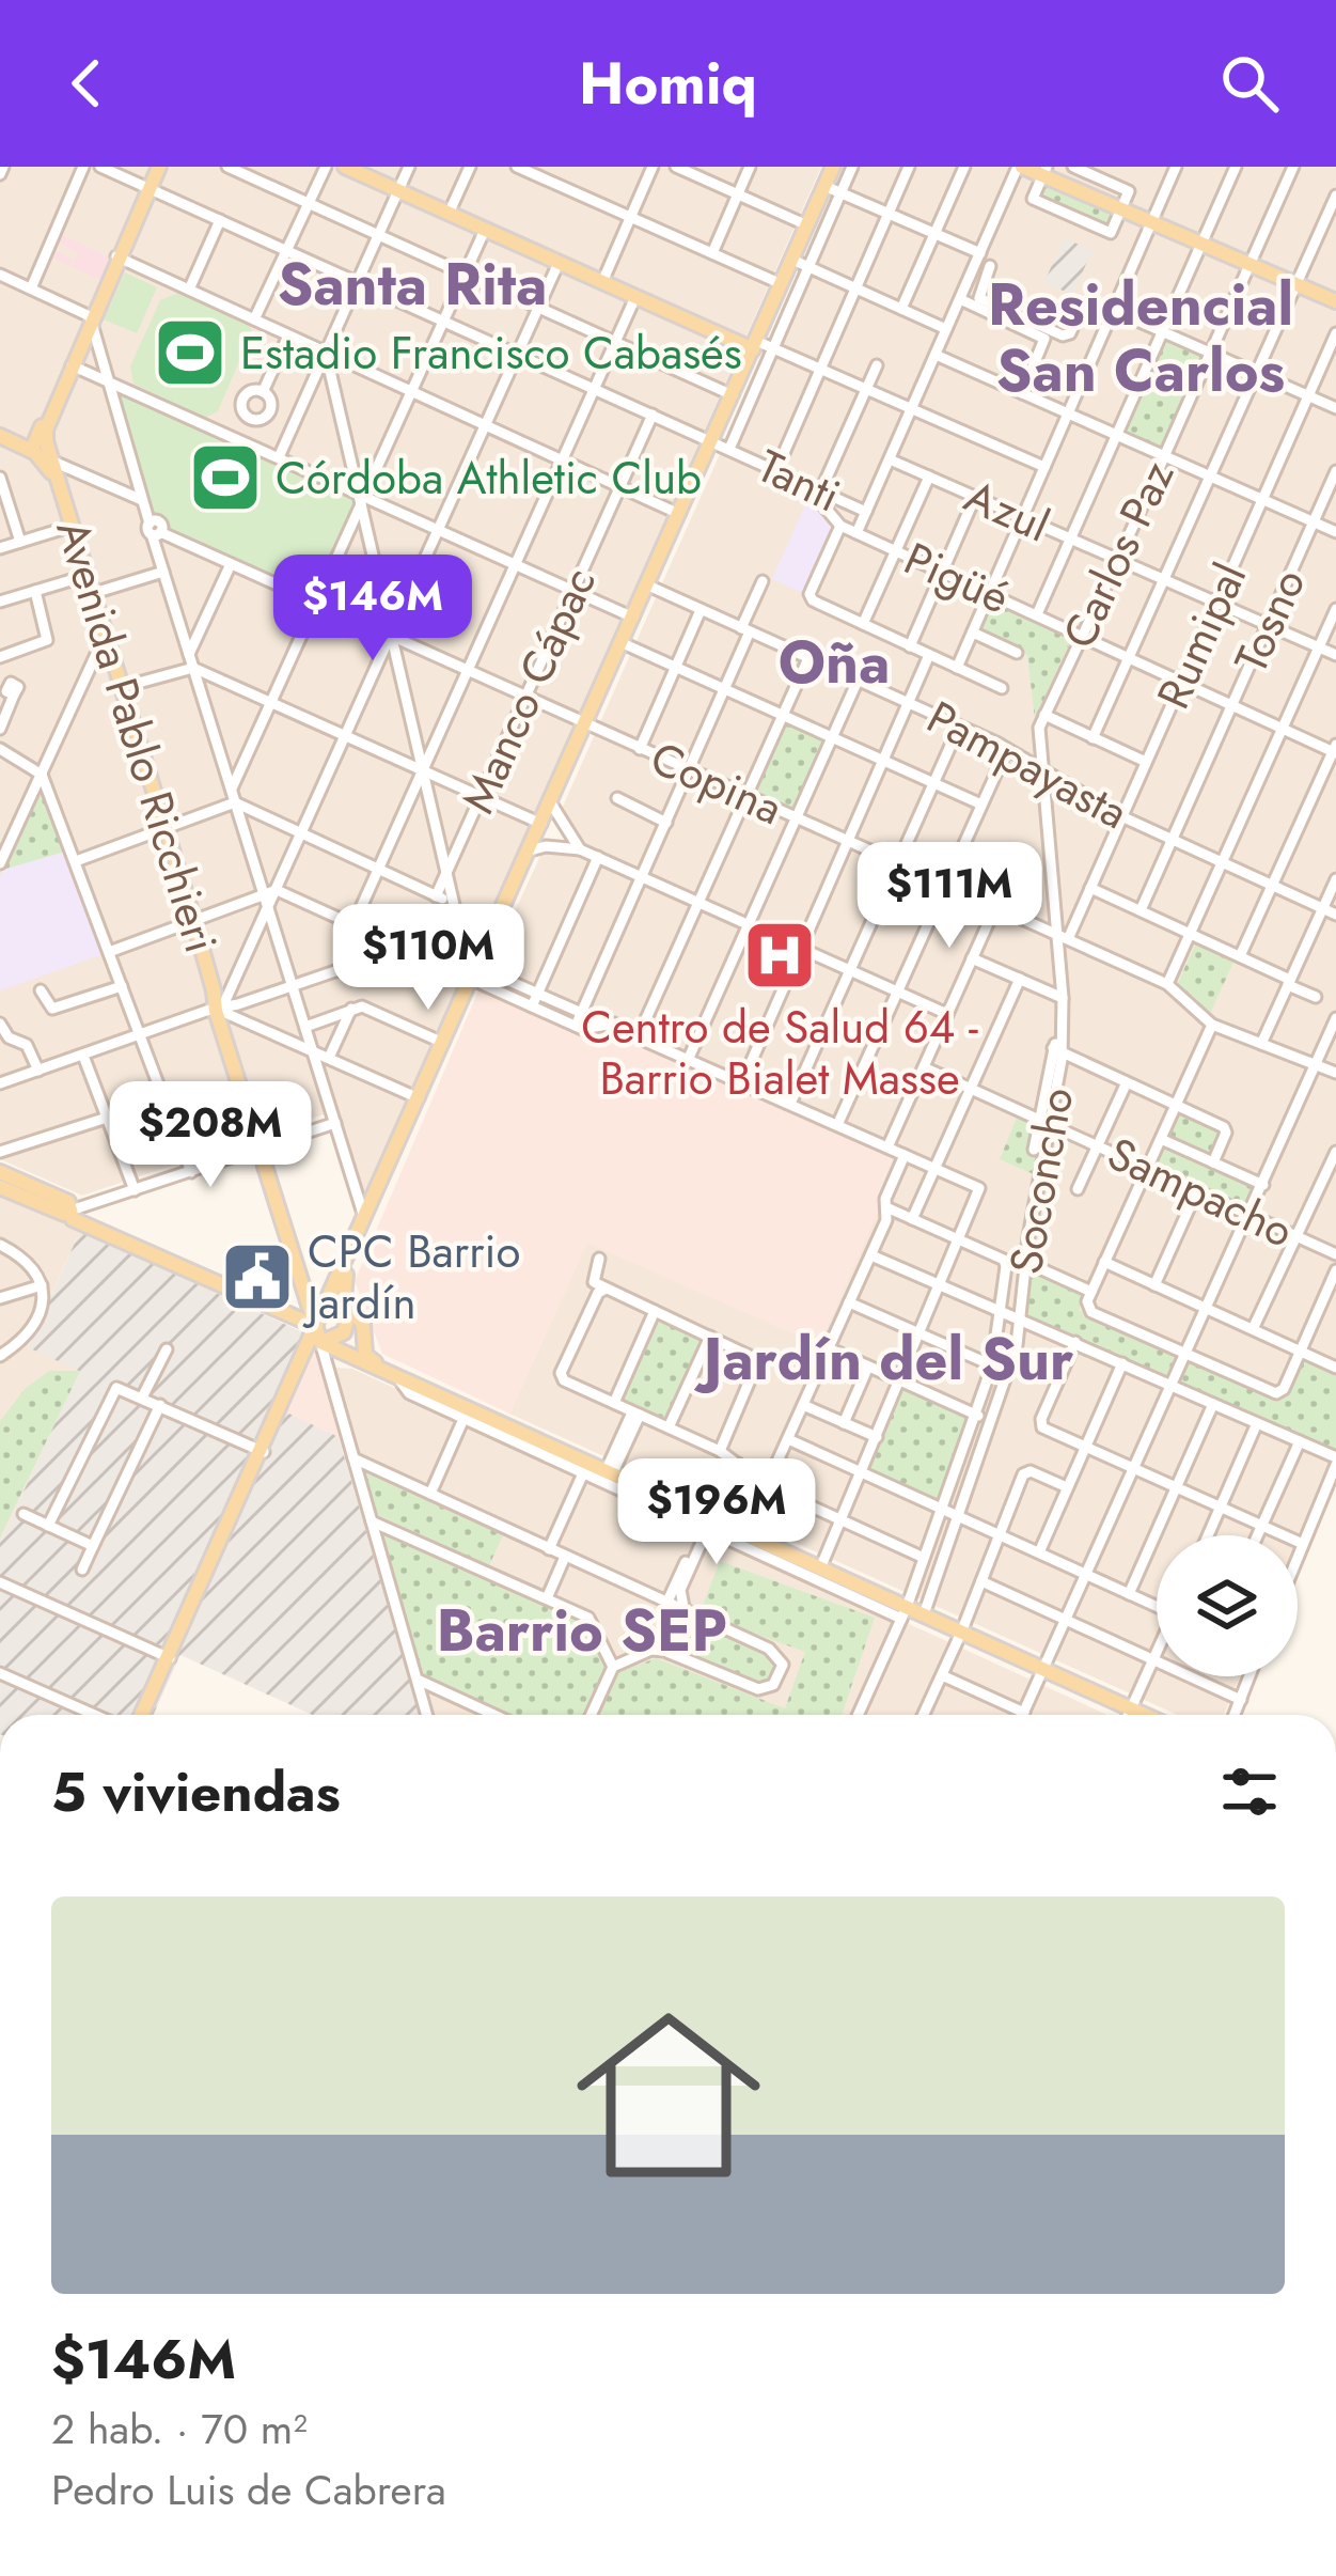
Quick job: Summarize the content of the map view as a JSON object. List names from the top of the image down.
{
  "streets": {
    "main road": ["Avenida Pablo Ricchieri"],
    "street": [
      "Tanti",
      "Azul",
      "Carlos Paz",
      "Pigüé",
      "Tosno",
      "Rumipal",
      "Manco Cápac",
      "Pampayasta",
      "Copina",
      "Soconcho",
      "Sampacho"
    ]
  },
  "crossings": [
    ["Tanti", "Pigüé"],
    ["Tanti", "Manco Cápac"],
    ["Azul", "Carlos Paz"],
    ["Azul", "Tosno"],
    ["Azul", "Rumipal"],
    ["Carlos Paz", "Pigüé"],
    ["Carlos Paz", "Soconcho"],
    ["Pigüé", "Tosno"],
    ["Pigüé", "Rumipal"],
    ["Tosno", "Pampayasta"],
    ["Rumipal", "Pampayasta"],
    ["Rumipal", "Copina"],
    ["Rumipal", "Soconcho"],
    ["Manco Cápac", "Copina"],
    ["Pampayasta", "Soconcho"],
    ["Copina", "Soconcho"],
    ["Soconcho", "Sampacho"]
  ],
  "districts": [
    "Santa Rita",
    "Residencial San Carlos",
    "Oña",
    "Jardín del Sur",
    "Barrio SEP"
  ],
  "places": {
    "sports": ["Estadio Francisco Cabasés", "Córdoba Athletic Club"],
    "hospital": ["Centro de Salud 64 - Barrio Bialet Masse"],
    "public building": ["CPC Barrio Jardín"]
  },
  "page": {
    "header": "Homiq",
    "price": [
      "$146M",
      "$111M",
      "$110M",
      "$208M",
      "$196M"
    ],
    "heading": "5 viviendas",
    "list": [
      {
        "name": "$146M",
        "note": "2 hab. · 70 m² · Pedro Luis de Cabrera"
      }
    ]
  }
}
